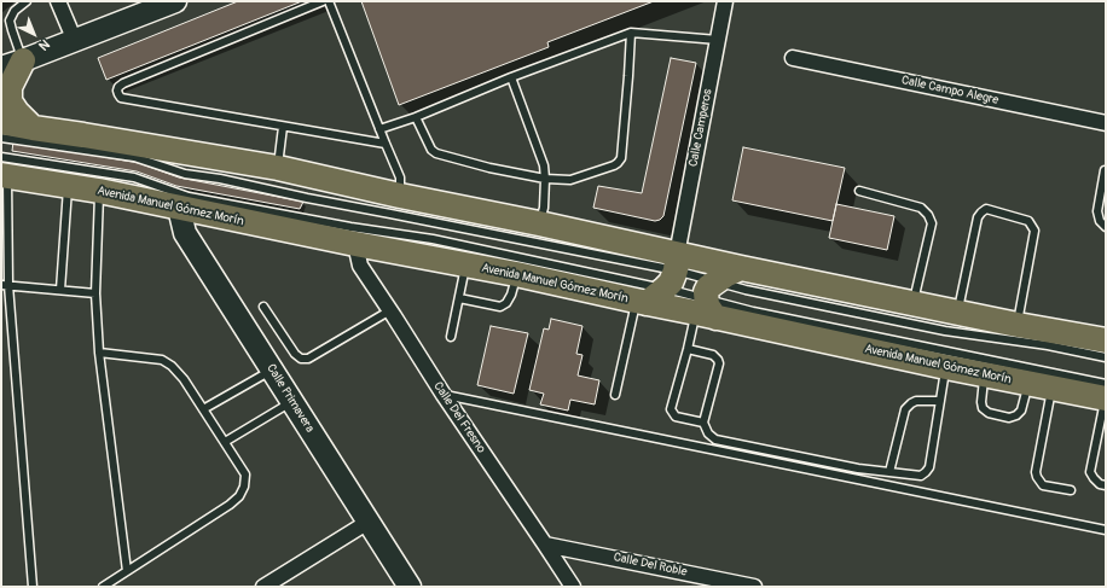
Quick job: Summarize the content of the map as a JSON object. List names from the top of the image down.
{
  "streets": {
    "main road": ["Avenida Manuel Gómez Morín"],
    "street": [
      "Calle Campo Alegre",
      "Calle Camperos",
      "Calle Primavera",
      "Calle Del Fresno",
      "Calle Del Roble"
    ]
  },
  "crossings": [
    ["Calle Camperos", "Avenida Manuel Gómez Morín"],
    ["Avenida Manuel Gómez Morín", "Calle Primavera"],
    ["Avenida Manuel Gómez Morín", "Calle Del Fresno"],
    ["Calle Del Fresno", "Calle Del Roble"]
  ],
  "north": "bottom right"
}
